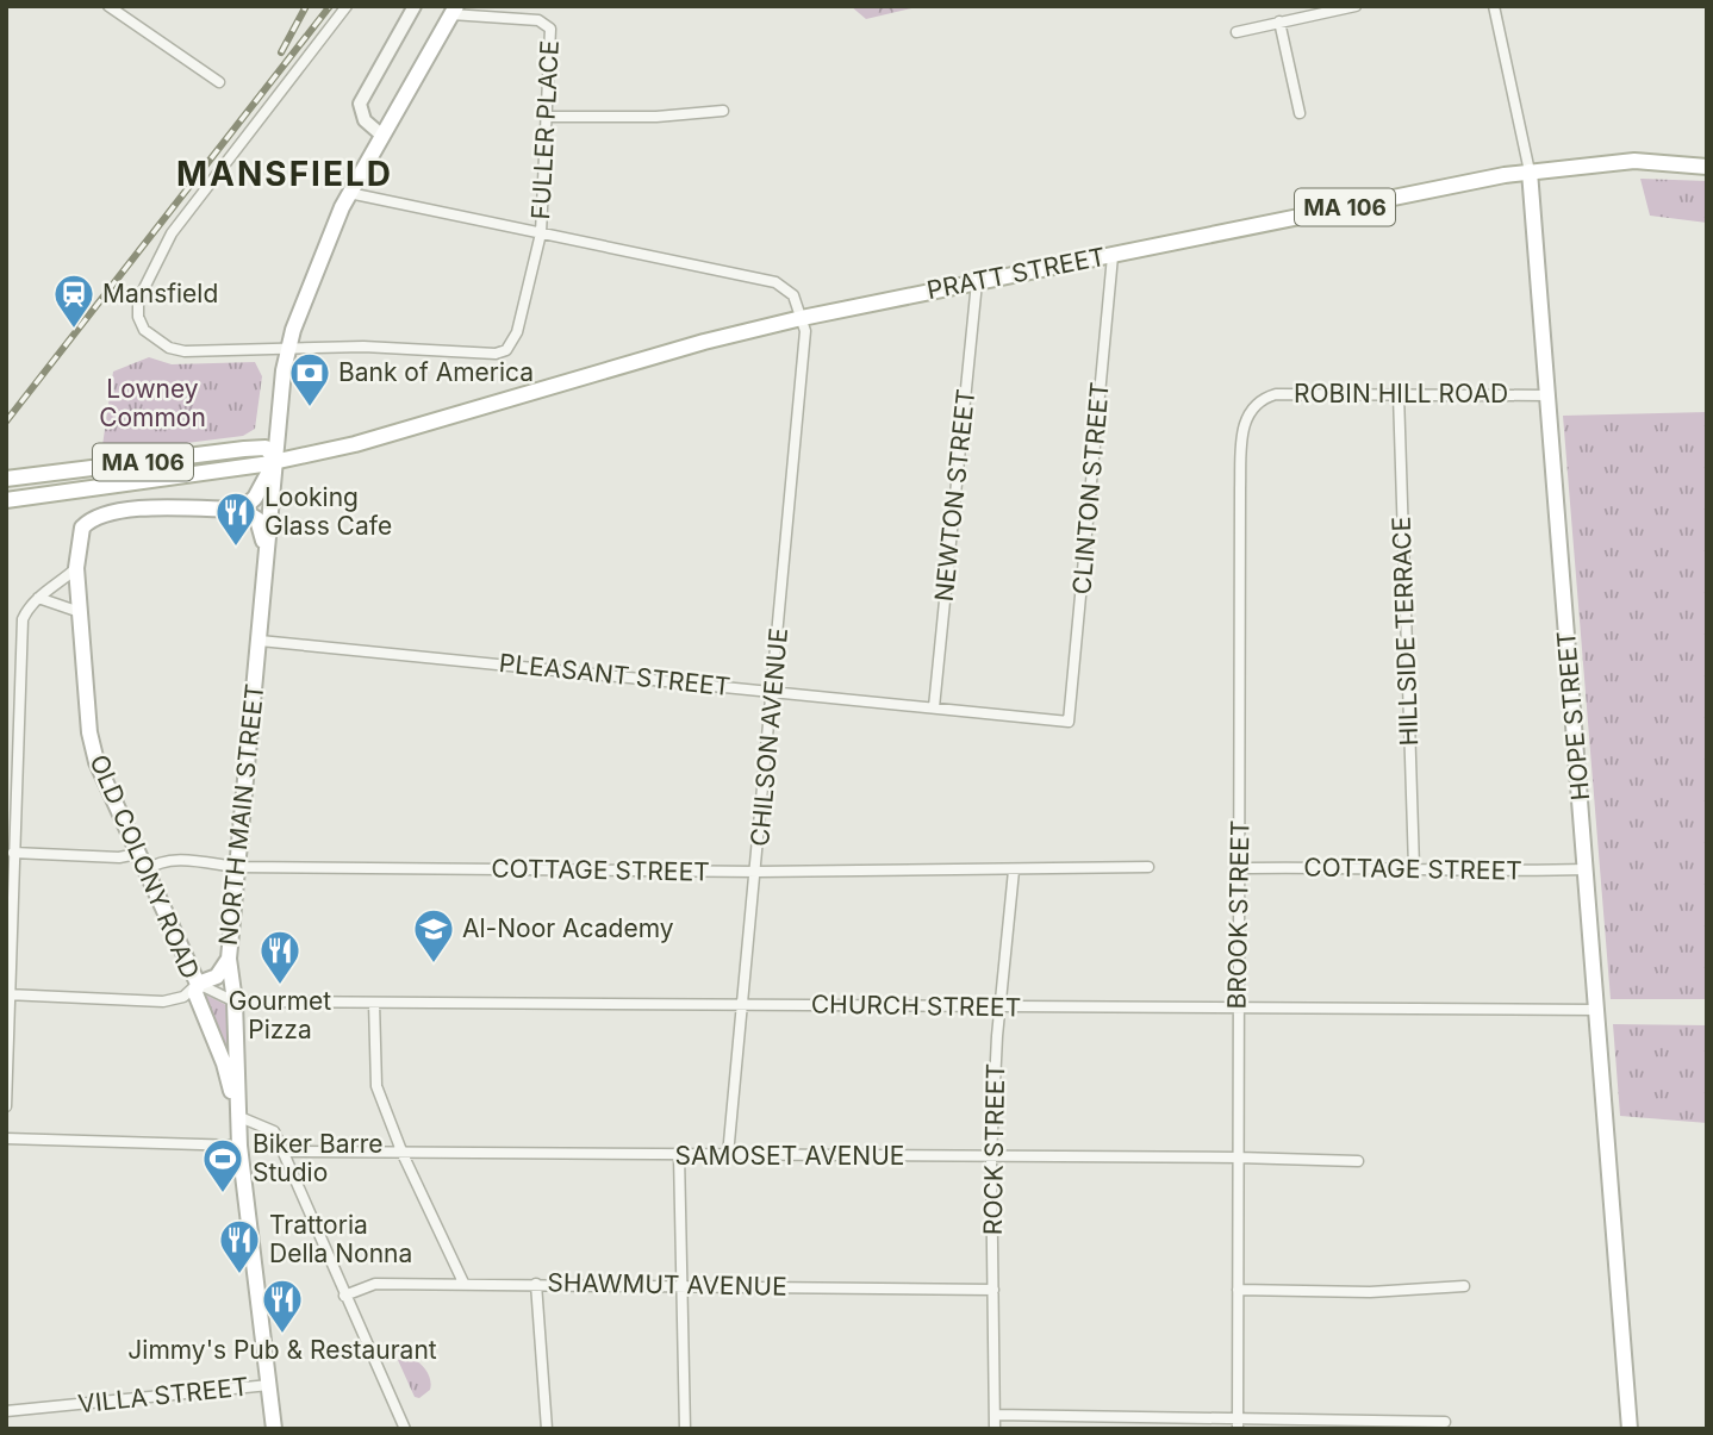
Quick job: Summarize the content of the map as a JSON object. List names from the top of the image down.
{
  "streets": {
    "main road": [
      "MA 106",
      "PRATT STREET",
      "HOPE STREET",
      "NORTH MAIN STREET",
      "OLD COLONY ROAD"
    ],
    "street": [
      "FULLER PLACE",
      "ROBIN HILL ROAD",
      "CLINTON STREET",
      "NEWTON STREET",
      "HILLSIDE TERRACE",
      "PLEASANT STREET",
      "CHILSON AVENUE",
      "COTTAGE STREET",
      "BROOK STREET",
      "CHURCH STREET",
      "ROCK STREET",
      "SAMOSET AVENUE",
      "SHAWMUT AVENUE",
      "VILLA STREET"
    ]
  },
  "crossings": [
    ["FULLER PLACE", "NORTH MAIN STREET"],
    ["MA 106", "PRATT STREET"],
    ["MA 106", "CHILSON AVENUE"],
    ["MA 106", "NORTH MAIN STREET"],
    ["PRATT STREET", "CLINTON STREET"],
    ["PRATT STREET", "NEWTON STREET"],
    ["PRATT STREET", "HOPE STREET"],
    ["PRATT STREET", "CHILSON AVENUE"],
    ["ROBIN HILL ROAD", "HILLSIDE TERRACE"],
    ["ROBIN HILL ROAD", "HOPE STREET"],
    ["ROBIN HILL ROAD", "BROOK STREET"],
    ["CLINTON STREET", "PLEASANT STREET"],
    ["NEWTON STREET", "PLEASANT STREET"],
    ["HILLSIDE TERRACE", "COTTAGE STREET"],
    ["PLEASANT STREET", "CHILSON AVENUE"],
    ["PLEASANT STREET", "NORTH MAIN STREET"],
    ["HOPE STREET", "COTTAGE STREET"],
    ["HOPE STREET", "CHURCH STREET"],
    ["CHILSON AVENUE", "COTTAGE STREET"],
    ["CHILSON AVENUE", "CHURCH STREET"],
    ["CHILSON AVENUE", "SAMOSET AVENUE"],
    ["NORTH MAIN STREET", "OLD COLONY ROAD"],
    ["NORTH MAIN STREET", "COTTAGE STREET"],
    ["NORTH MAIN STREET", "CHURCH STREET"],
    ["NORTH MAIN STREET", "VILLA STREET"],
    ["OLD COLONY ROAD", "COTTAGE STREET"],
    ["COTTAGE STREET", "BROOK STREET"],
    ["COTTAGE STREET", "ROCK STREET"],
    ["BROOK STREET", "CHURCH STREET"],
    ["BROOK STREET", "SAMOSET AVENUE"],
    ["CHURCH STREET", "ROCK STREET"],
    ["ROCK STREET", "SAMOSET AVENUE"],
    ["ROCK STREET", "SHAWMUT AVENUE"]
  ],
  "districts": ["MANSFIELD"],
  "parks": ["Lowney Common"],
  "places": {
    "station": ["Mansfield"],
    "bank": ["Bank of America"],
    "restaurant": [
      "Looking Glass Cafe",
      "Gourmet Pizza",
      "Trattoria Della Nonna",
      "Jimmy's Pub & Restaurant"
    ],
    "school or university": ["Al-Noor Academy"],
    "sports": ["Biker Barre Studio"]
  }
}
